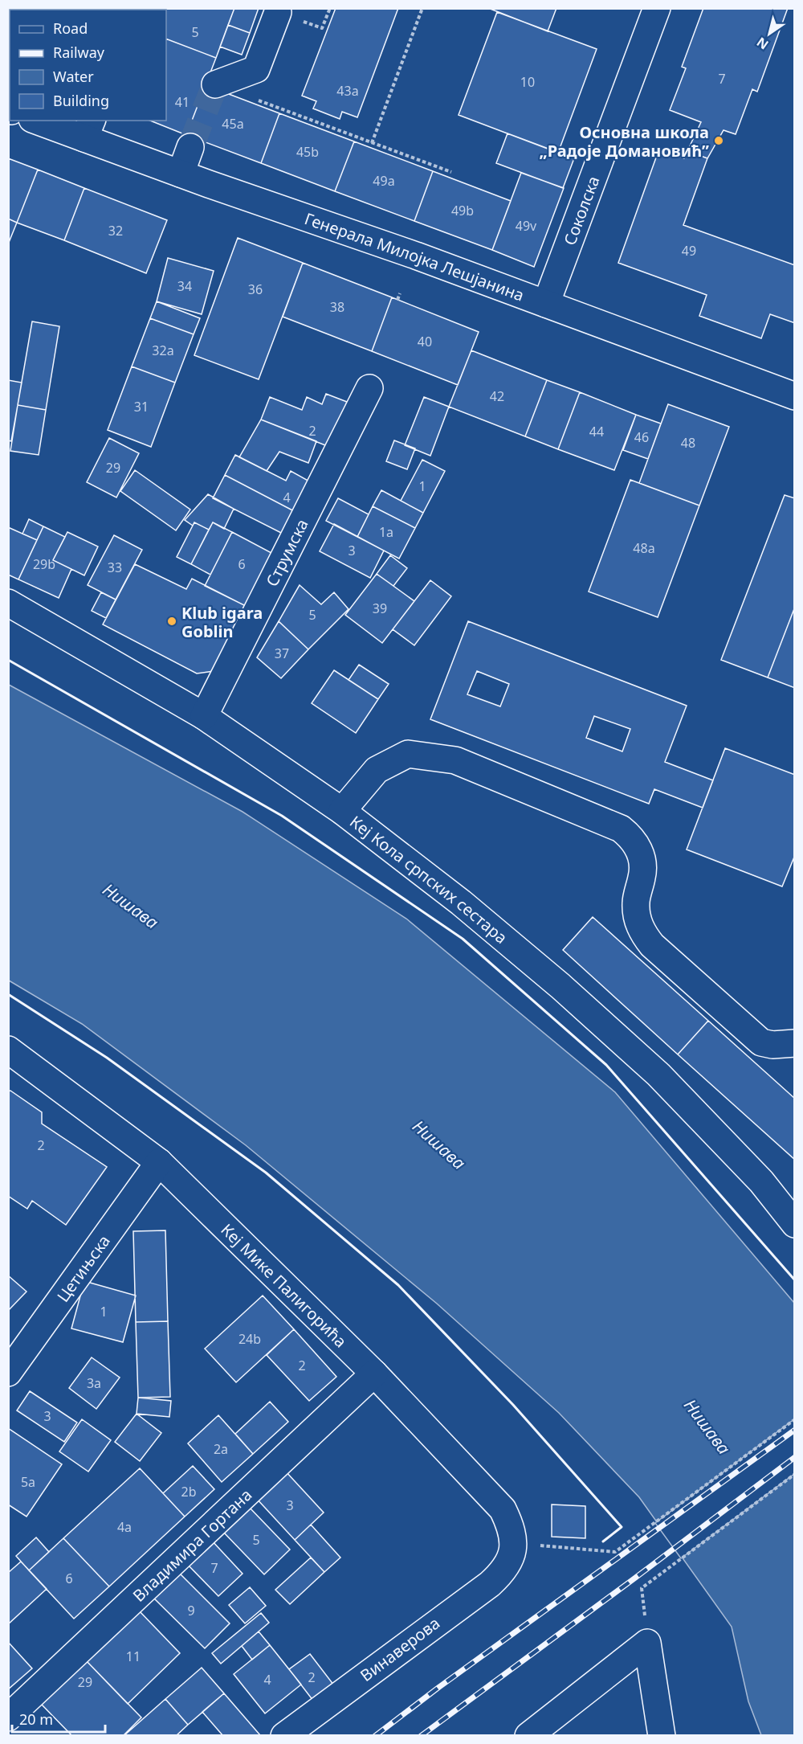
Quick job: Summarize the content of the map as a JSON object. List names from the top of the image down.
{
  "streets": {
    "street": [
      "Соколска",
      "Генерала Милојка Лешјанина",
      "Струмска",
      "Кеј Кола српских сестара",
      "Цетињска",
      "Кеј Мике Палигорића",
      "Владимира Гортана",
      "Винаверова"
    ]
  },
  "crossings": [
    ["Соколска", "Генерала Милојка Лешјанина"],
    ["Струмска", "Кеј Кола српских сестара"],
    ["Цетињска", "Кеј Мике Палигорића"],
    ["Кеј Мике Палигорића", "Владимира Гортана"],
    ["Кеј Мике Палигорића", "Винаверова"]
  ],
  "water": ["Нишава"],
  "places": ["Основна школа „Радоје Домановић”", "Klub igara Goblin"],
  "house_numbers": [
    "5",
    "7",
    "10",
    "43a",
    "41",
    "45a",
    "45b",
    "49a",
    "49b",
    "49v",
    "32",
    "49",
    "34",
    "36",
    "38",
    "40",
    "32a",
    "42",
    "31",
    "2",
    "44",
    "46",
    "48",
    "29",
    "1",
    "4",
    "1a",
    "48a",
    "3",
    "29b",
    "6",
    "33",
    "39",
    "5",
    "37",
    "2",
    "1",
    "24b",
    "2",
    "3a",
    "3",
    "2a",
    "5a",
    "2b",
    "3",
    "4a",
    "5",
    "7",
    "6",
    "9",
    "11",
    "2",
    "4",
    "29"
  ],
  "legend": [
    "Road",
    "Railway",
    "Water",
    "Building"
  ],
  "scale_bar": "20 m",
  "north": "bottom left"
}
